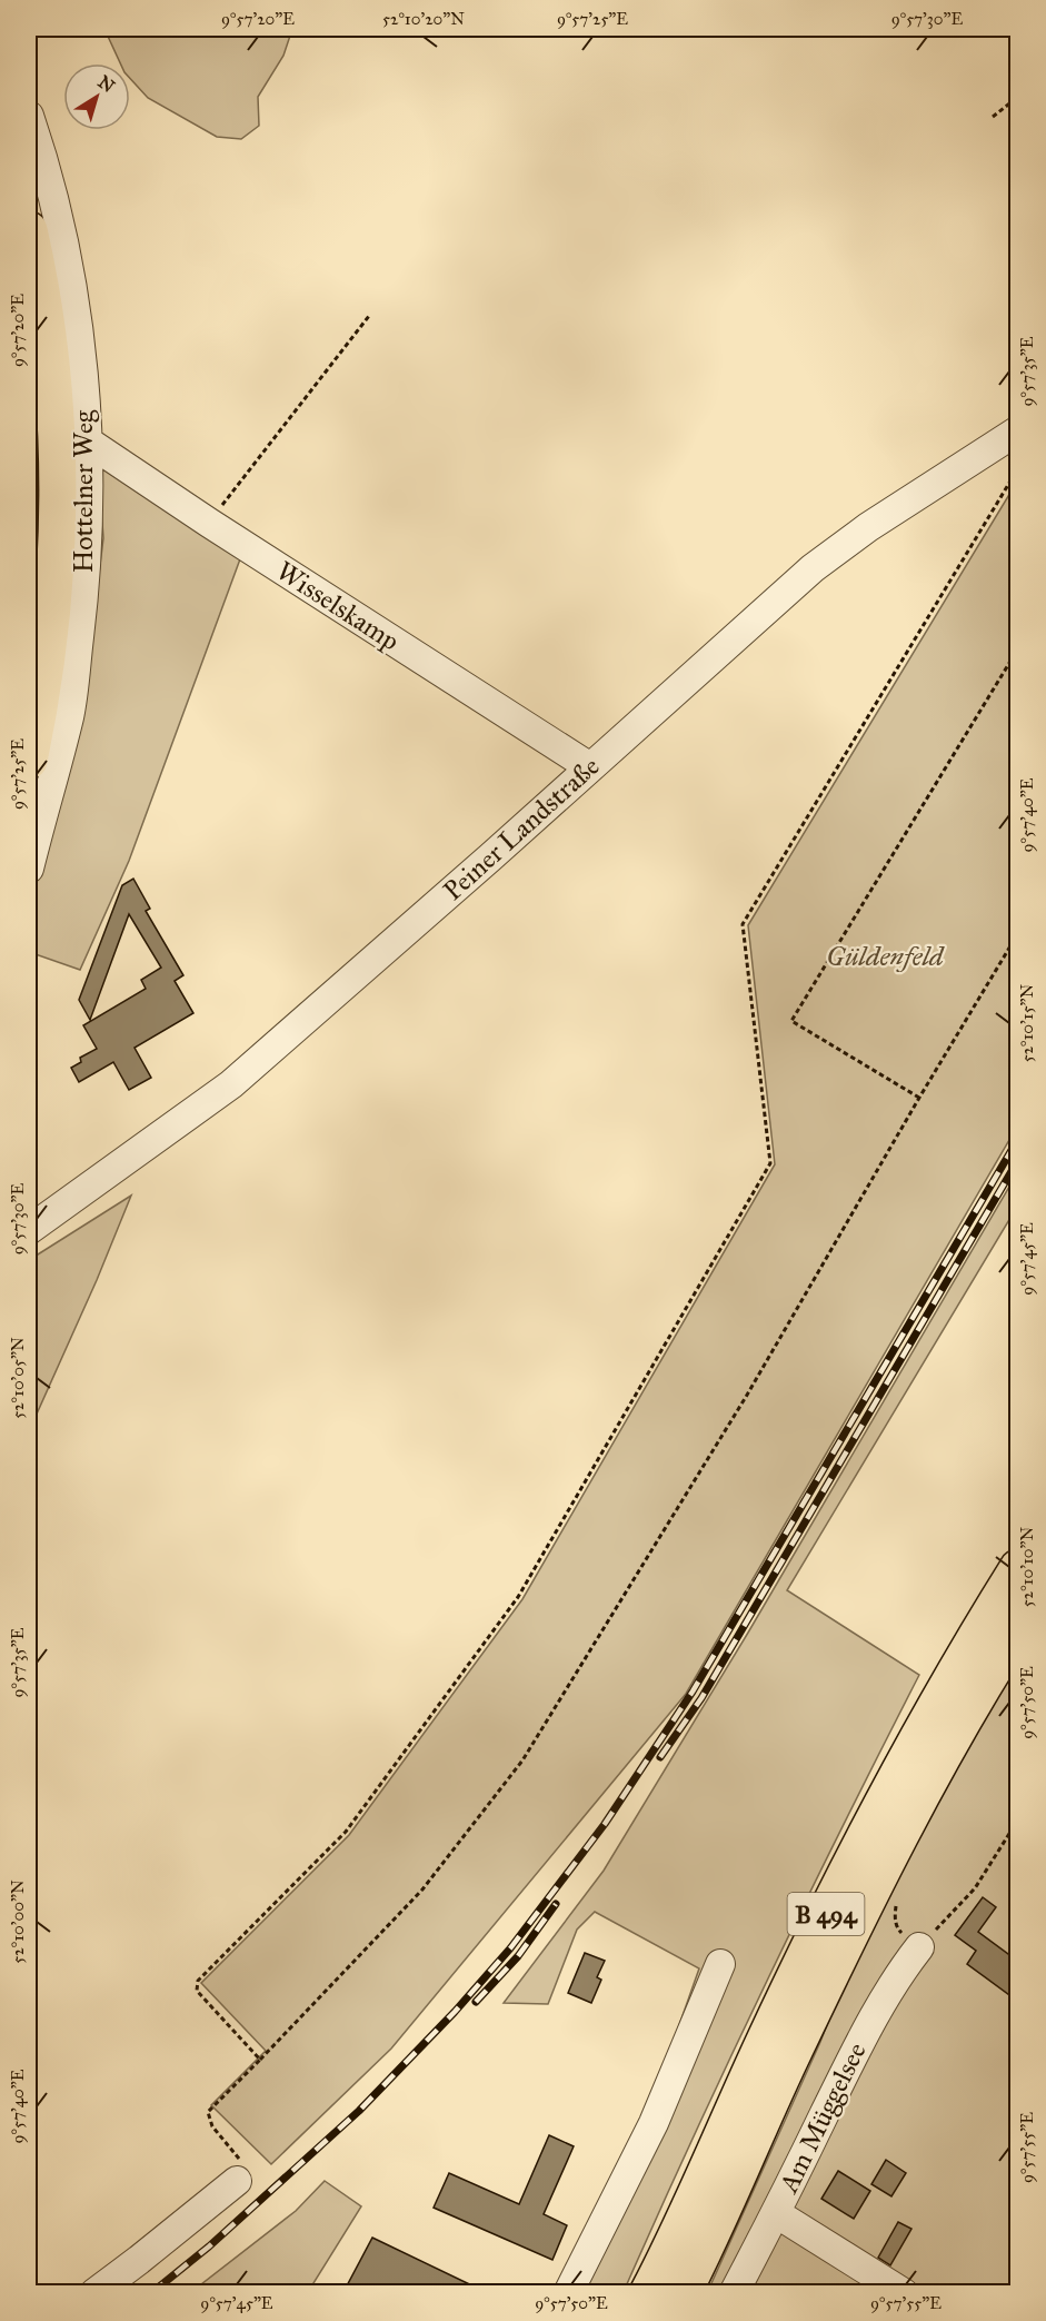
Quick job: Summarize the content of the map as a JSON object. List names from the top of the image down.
{
  "streets": {
    "highway": ["B 494"],
    "street": [
      "Hottelner Weg",
      "Wisselskamp",
      "Peiner Landstraße",
      "Am Müggelsee"
    ]
  },
  "crossings": [
    ["Hottelner Weg", "Wisselskamp"],
    ["Wisselskamp", "Peiner Landstraße"]
  ],
  "parks": ["Güldenfeld"],
  "north": "top right",
  "coordinates": [
    "9°57'20\"E",
    "52°10'20\"N",
    "9°57'25\"E",
    "9°57'30\"E",
    "9°57'35\"E",
    "9°57'40\"E",
    "52°10'15\"N",
    "9°57'45\"E",
    "52°10'05\"N",
    "52°10'10\"N",
    "9°57'50\"E",
    "52°10'00\"N",
    "9°57'55\"E"
  ]
}
